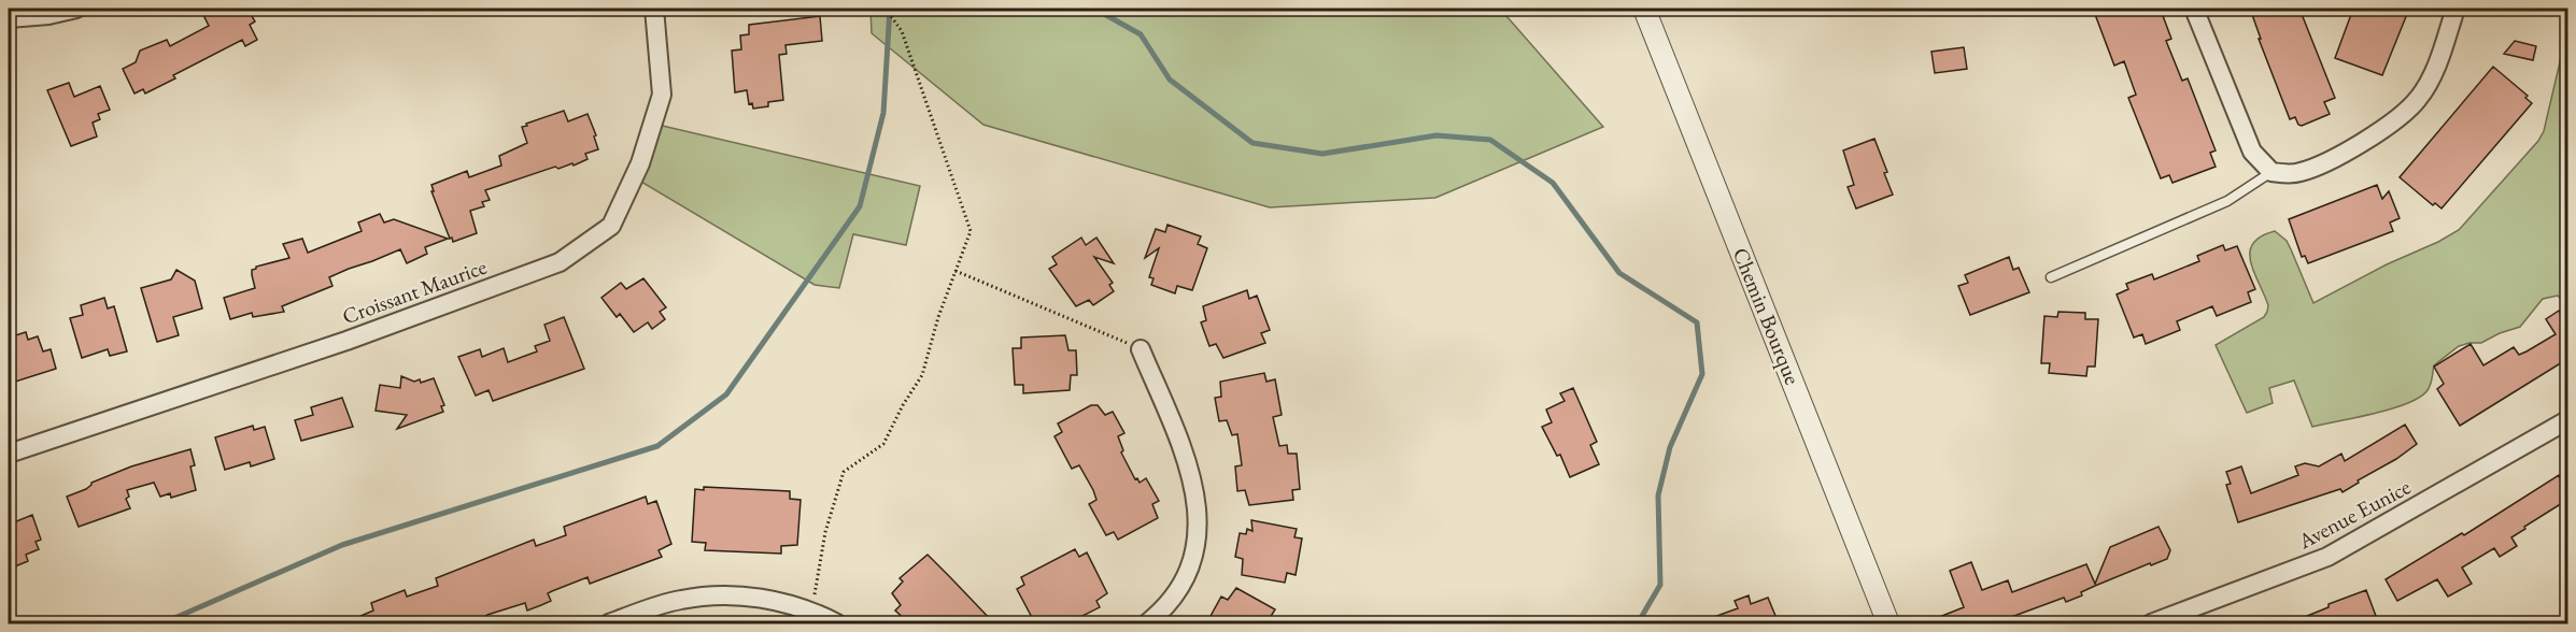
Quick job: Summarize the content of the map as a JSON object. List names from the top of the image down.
{
  "streets": {
    "street": ["Croissant Maurice", "Chemin Bourque", "Avenue Eunice"]
  }
}
